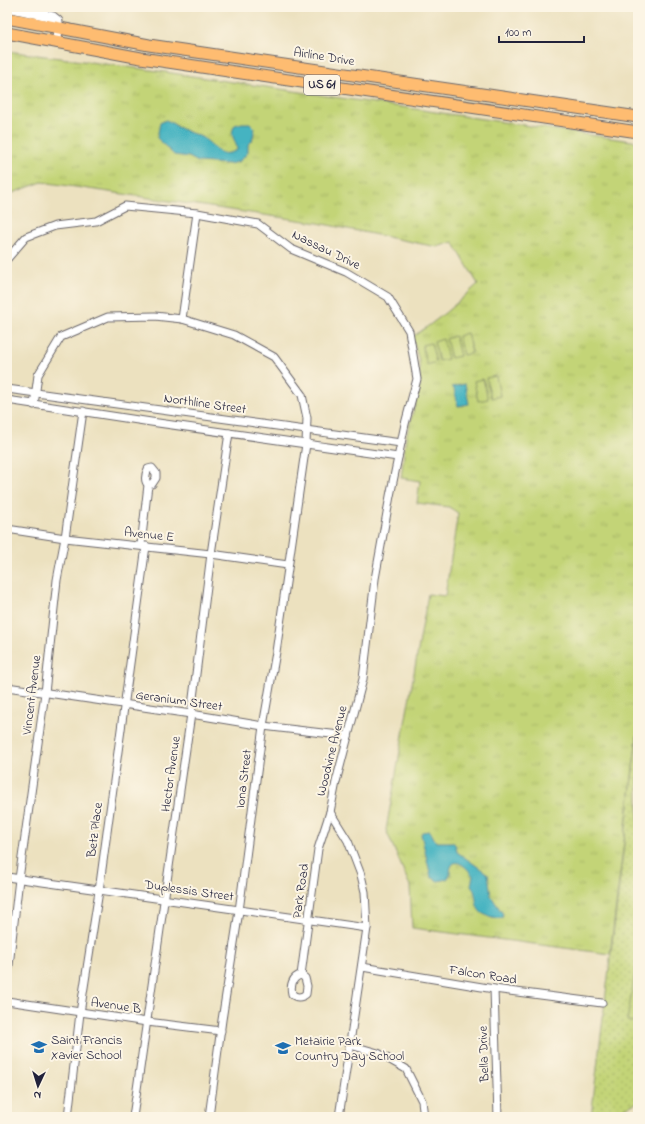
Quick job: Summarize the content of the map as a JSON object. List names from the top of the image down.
{
  "streets": {
    "highway": ["Airline Drive", "US 61"],
    "street": [
      "Nassau Drive",
      "Northline Street",
      "Avenue E",
      "Vincent Avenue",
      "Geranium Street",
      "Woodvine Avenue",
      "Hector Avenue",
      "Iona Street",
      "Betz Place",
      "Duplessis Street",
      "Park Road",
      "Falcon Road",
      "Avenue B",
      "Bella Drive"
    ]
  },
  "crossings": [
    ["Nassau Drive", "Northline Street"],
    ["Nassau Drive", "Woodvine Avenue"],
    ["Northline Street", "Vincent Avenue"],
    ["Northline Street", "Woodvine Avenue"],
    ["Northline Street", "Hector Avenue"],
    ["Northline Street", "Iona Street"],
    ["Avenue E", "Vincent Avenue"],
    ["Avenue E", "Hector Avenue"],
    ["Avenue E", "Iona Street"],
    ["Avenue E", "Betz Place"],
    ["Vincent Avenue", "Geranium Street"],
    ["Vincent Avenue", "Duplessis Street"],
    ["Geranium Street", "Woodvine Avenue"],
    ["Geranium Street", "Hector Avenue"],
    ["Geranium Street", "Iona Street"],
    ["Geranium Street", "Betz Place"],
    ["Woodvine Avenue", "Duplessis Street"],
    ["Woodvine Avenue", "Park Road"],
    ["Woodvine Avenue", "Falcon Road"],
    ["Hector Avenue", "Duplessis Street"],
    ["Hector Avenue", "Avenue B"],
    ["Iona Street", "Duplessis Street"],
    ["Iona Street", "Avenue B"],
    ["Betz Place", "Duplessis Street"],
    ["Betz Place", "Avenue B"],
    ["Duplessis Street", "Park Road"],
    ["Falcon Road", "Bella Drive"]
  ],
  "places": {
    "school or university": ["Saint Francis Xavier School", "Metairie Park Country Day School"]
  },
  "scale_bar": "100 m",
  "north": "bottom"
}
